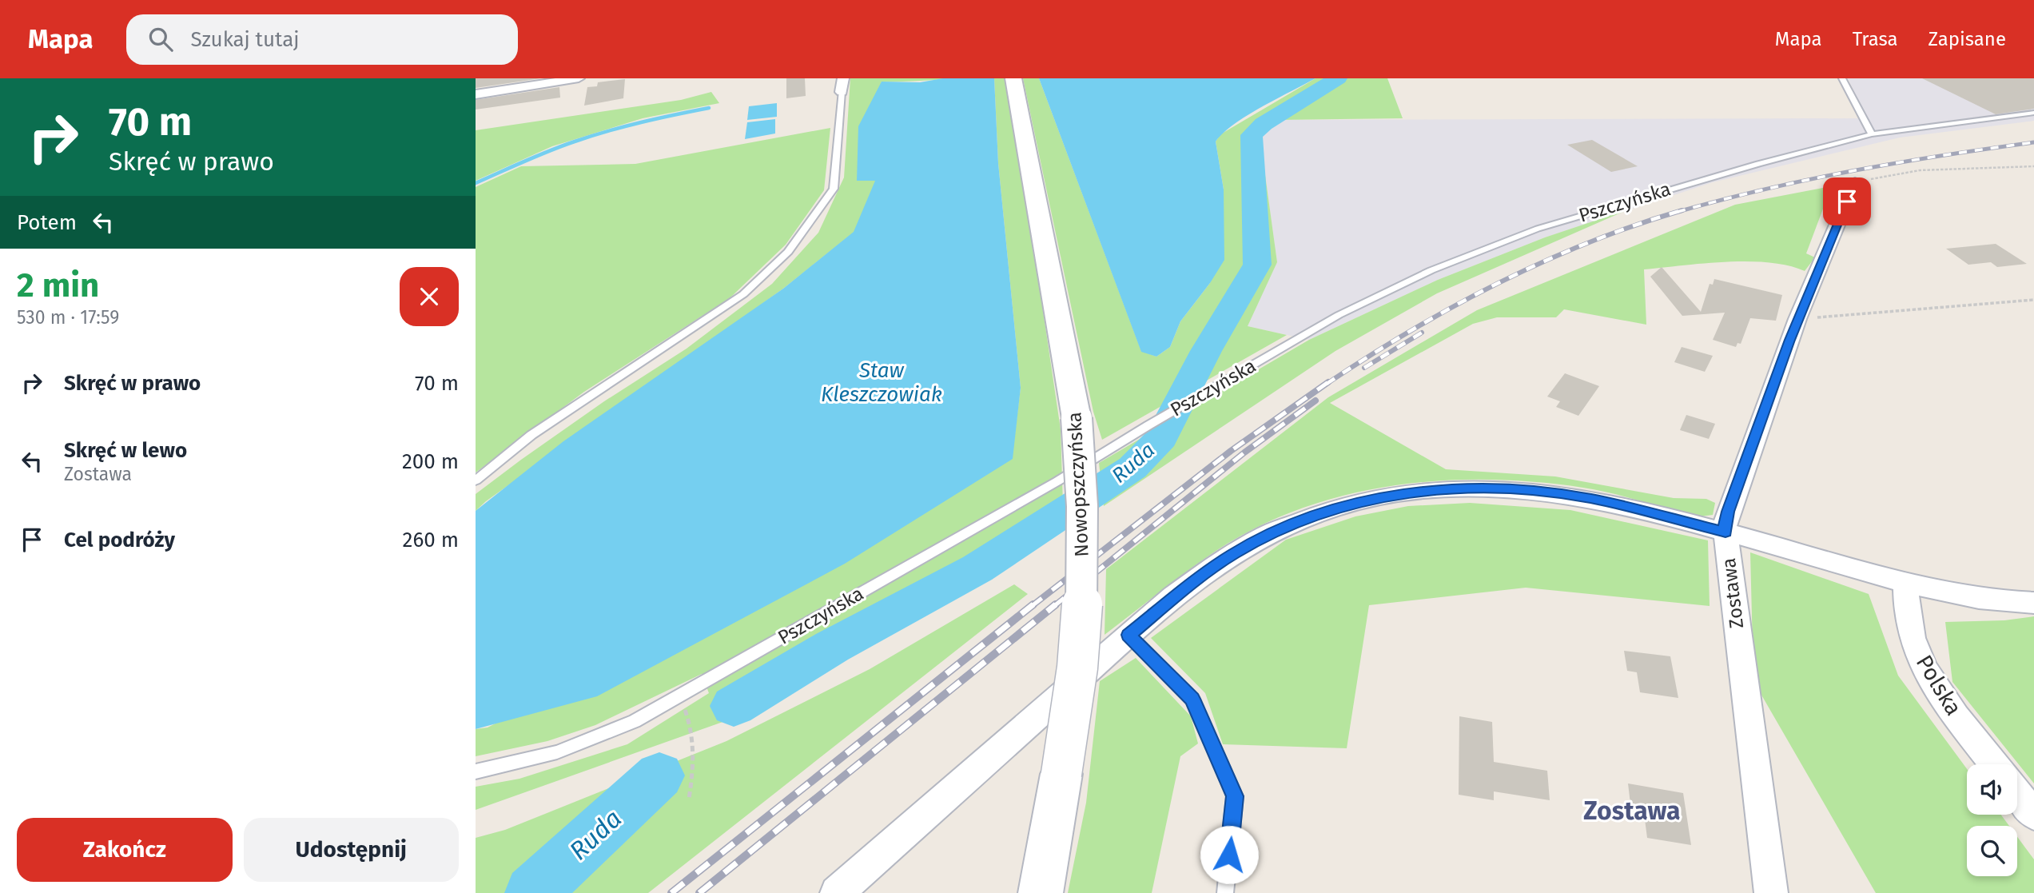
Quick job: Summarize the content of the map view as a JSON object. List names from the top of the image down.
{
  "streets": {
    "main road": ["Nowopszczyńska"],
    "street": ["Zostawa", "Polska"],
    "lane": ["Pszczyńska"]
  },
  "districts": ["Zostawa"],
  "water": ["Staw Kleszczowiak", "Ruda"],
  "page": {
    "header": "Mapa",
    "search": "Szukaj tutaj",
    "nav": ["Mapa", "Trasa", "Zapisane"],
    "turn": ["70 m", "Skręć w prawo"],
    "then": "Potem",
    "heading": ["2 min", "530 m · 17:59"],
    "list": [
      {
        "name": "Skręć w prawo",
        "value": "70 m"
      },
      {
        "name": "Skręć w lewo",
        "note": "Zostawa",
        "value": "200 m"
      },
      {
        "name": "Cel podróży",
        "value": "260 m"
      }
    ],
    "buttons": ["Zakończ", "Udostępnij"]
  }
}
